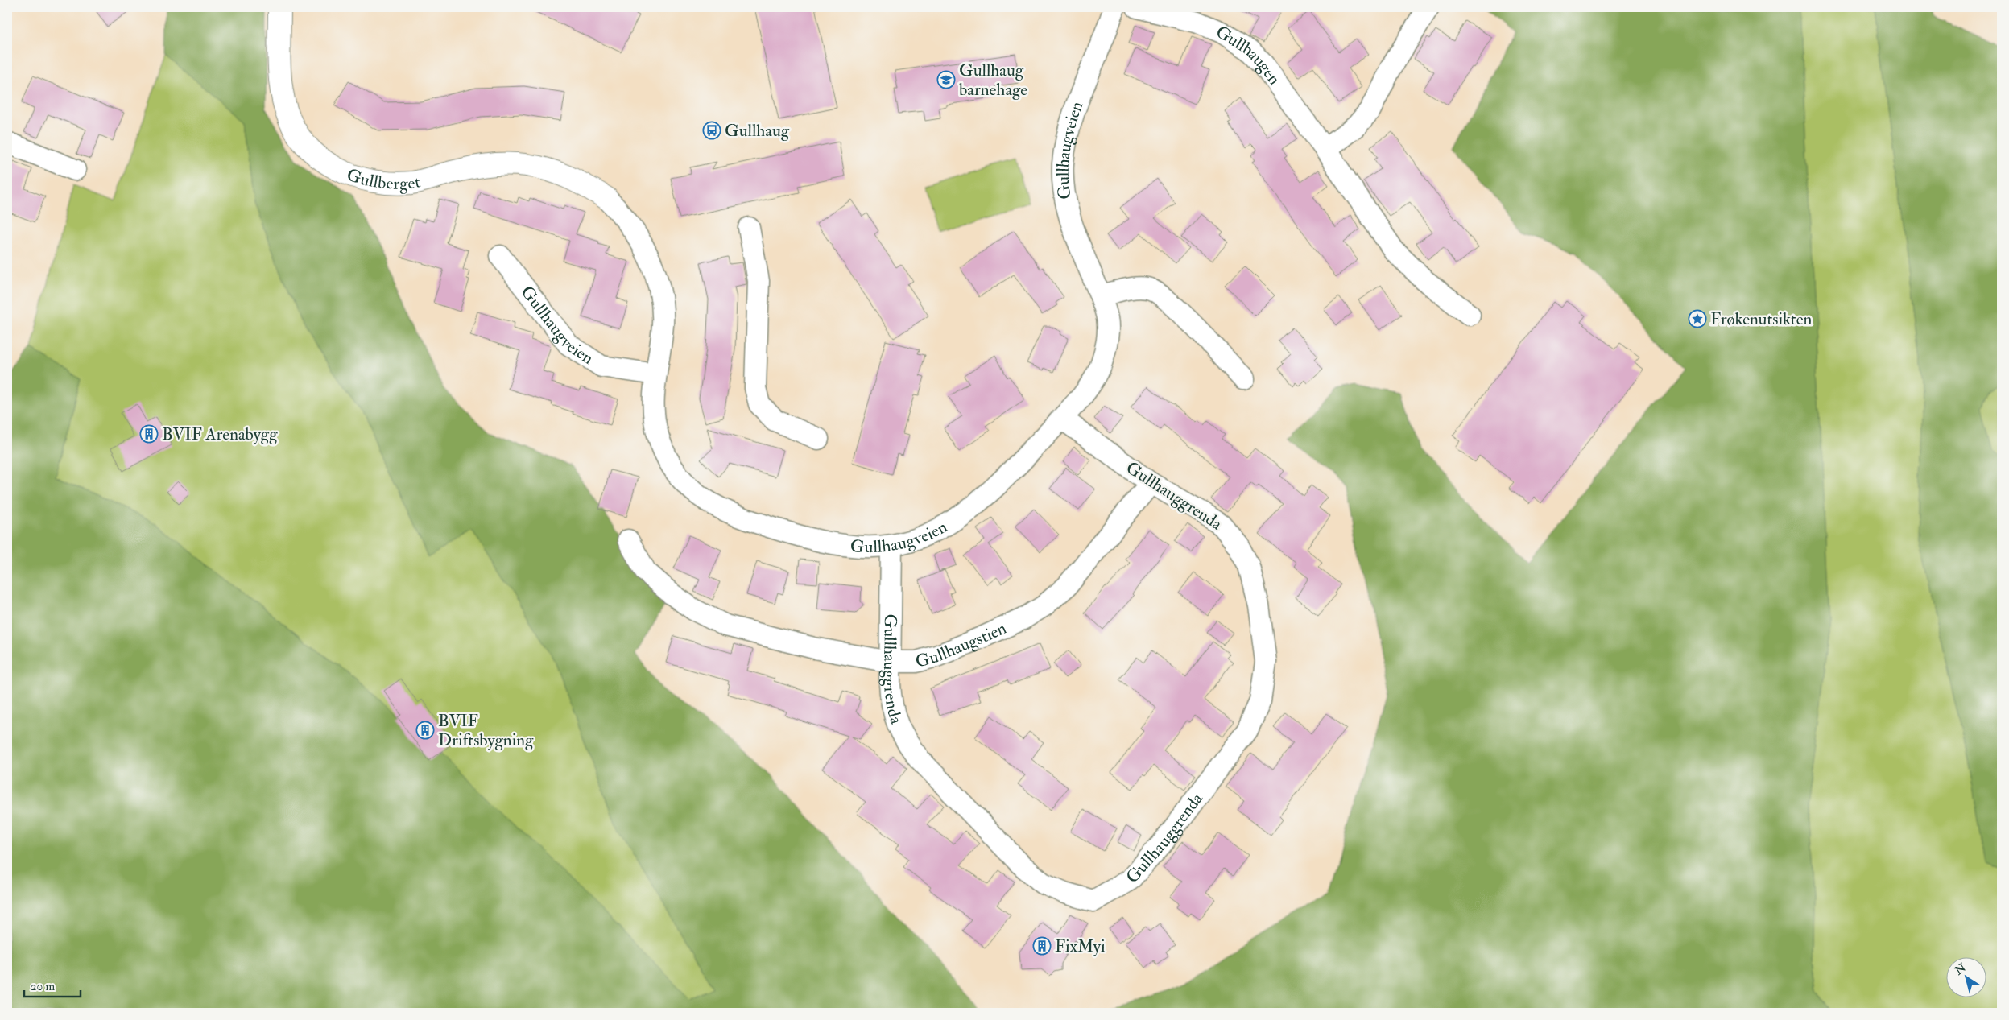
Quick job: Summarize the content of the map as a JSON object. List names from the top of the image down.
{
  "streets": {
    "street": [
      "Gullhaugen",
      "Gullhaugveien",
      "Gullberget",
      "Gullhauggrenda",
      "Gullhaugstien"
    ]
  },
  "crossings": [
    ["Gullhaugveien", "Gullberget"],
    ["Gullhaugveien", "Gullhauggrenda"],
    ["Gullhauggrenda", "Gullhaugstien"]
  ],
  "places": {
    "school or university": ["Gullhaug barnehage"],
    "bus stop": ["Gullhaug"],
    "place": ["Frøkenutsikten"],
    "building": ["BVIF Arenabygg", "BVIF Driftsbygning", "FixMyi"]
  },
  "scale_bar": "20 m",
  "north": "top left"
}
